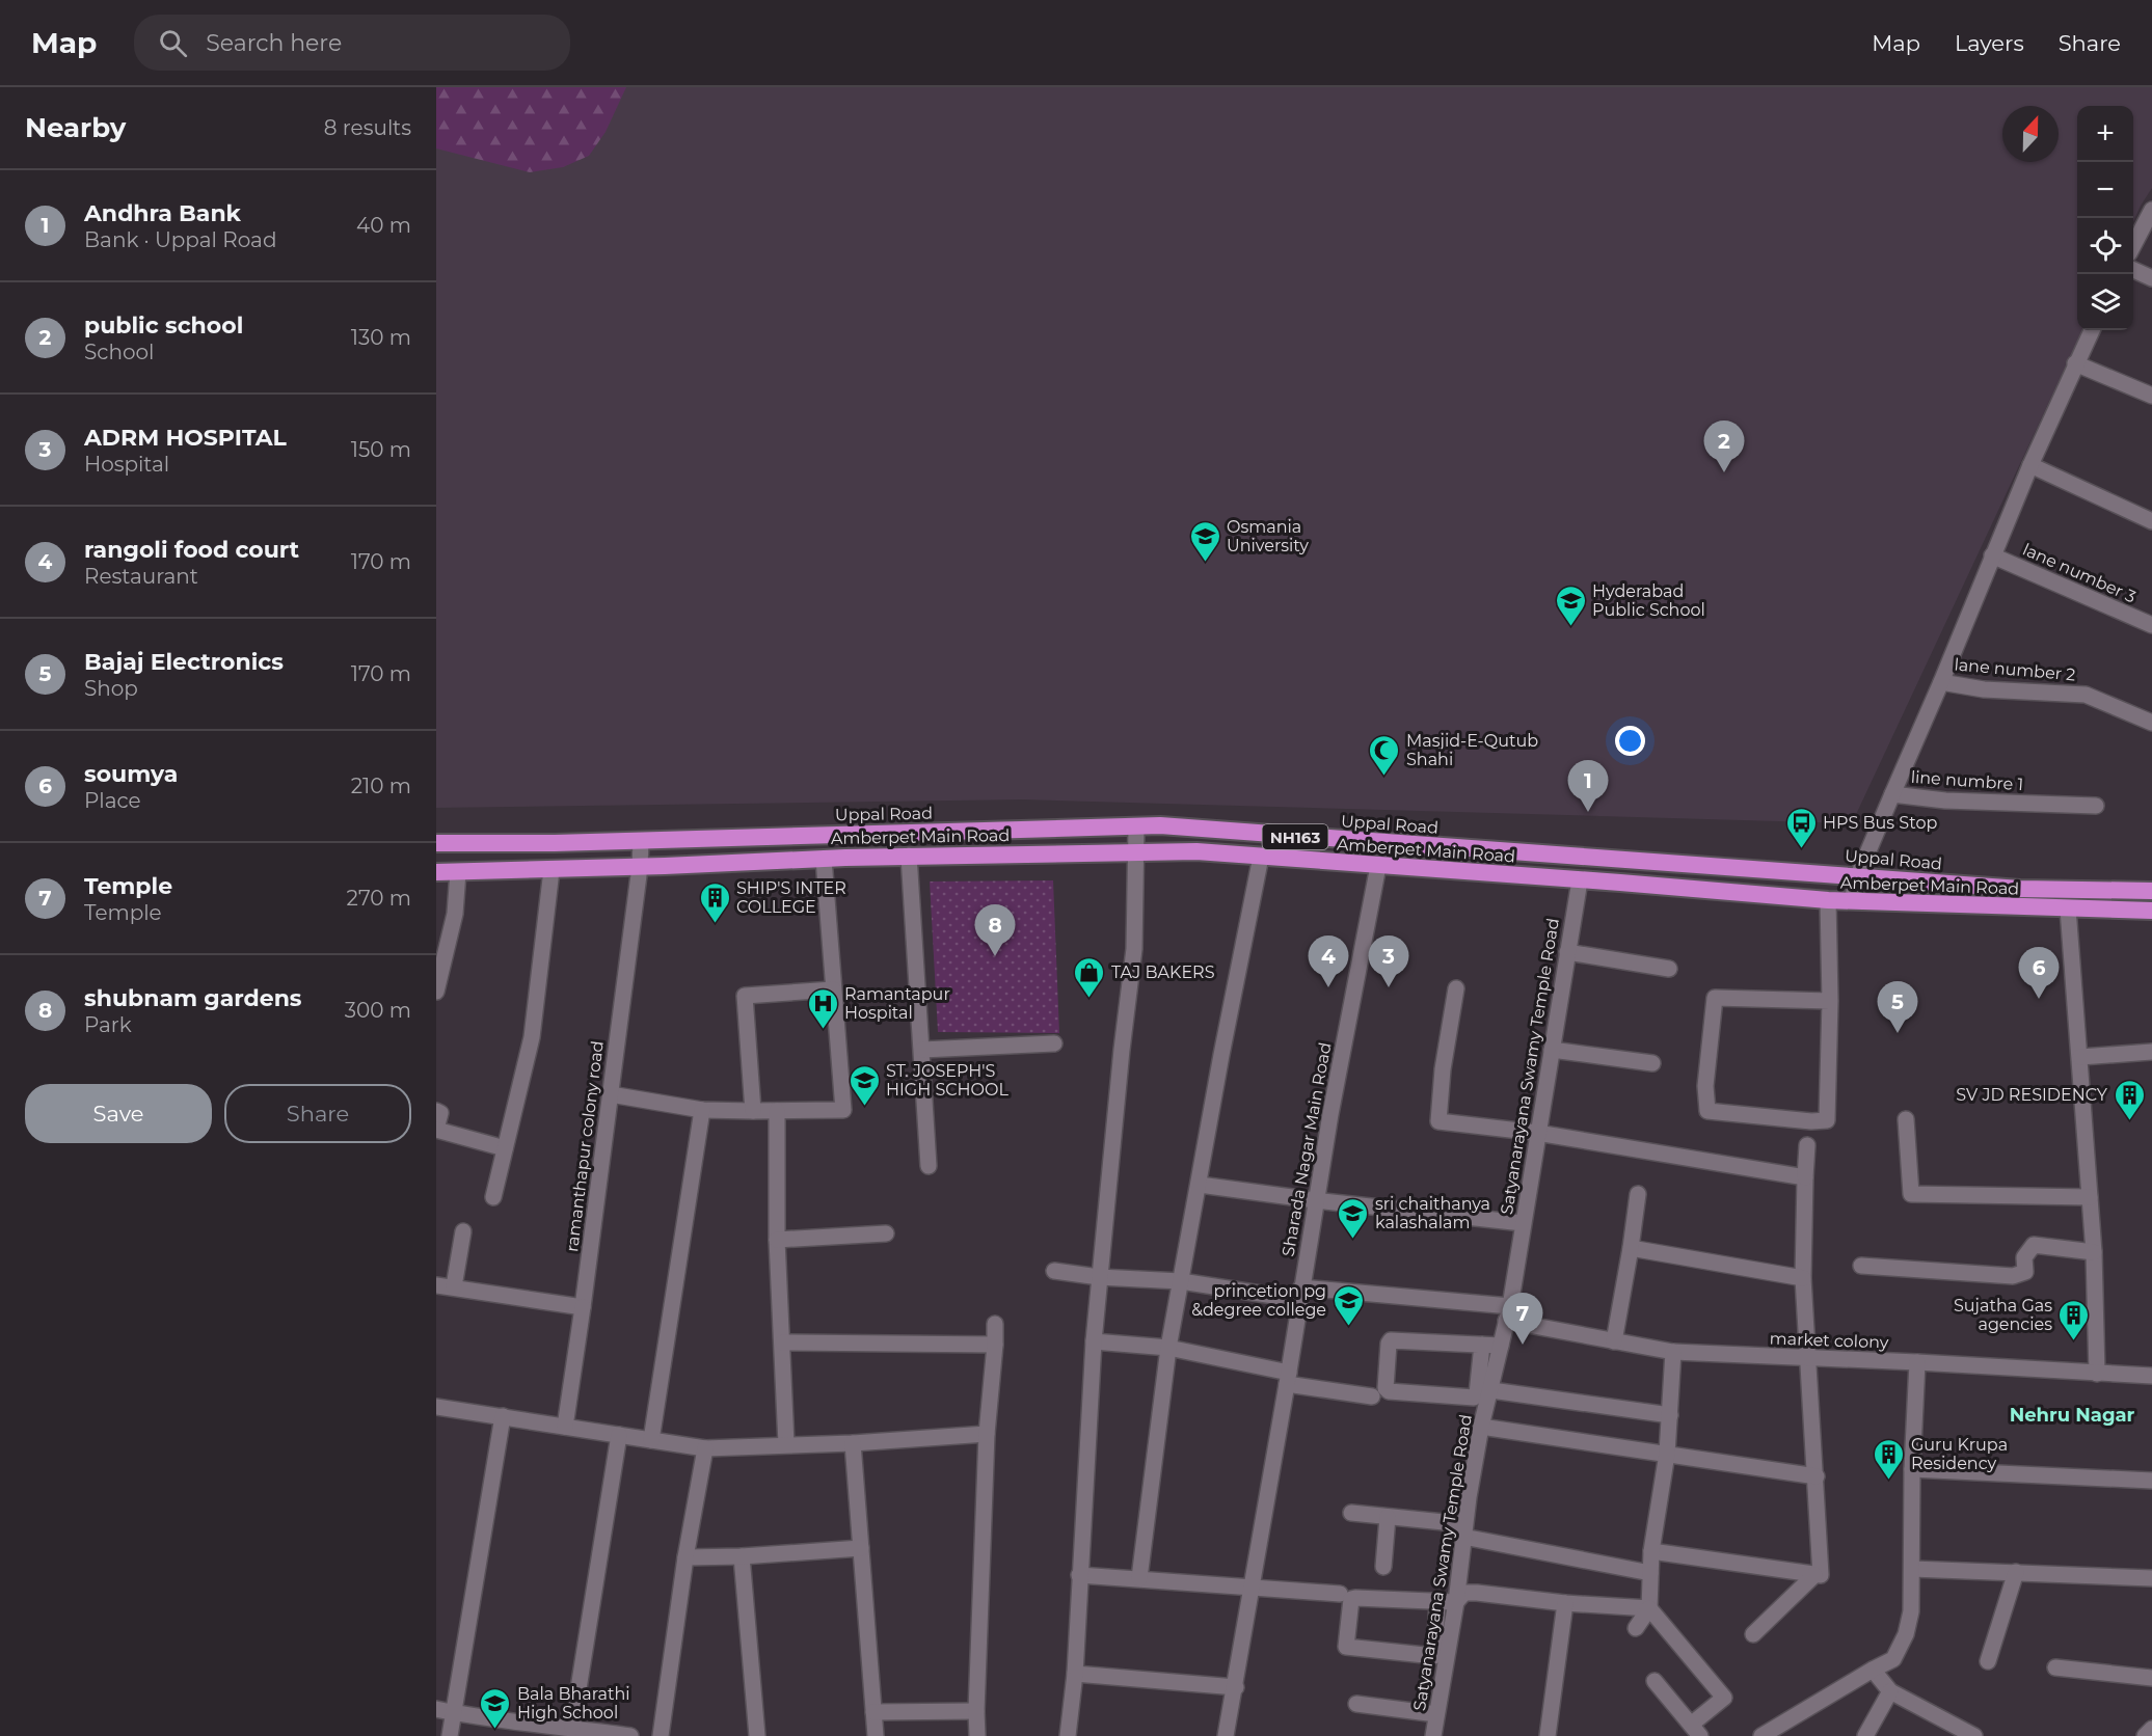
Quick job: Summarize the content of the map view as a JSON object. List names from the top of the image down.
{
  "streets": {
    "highway": ["Uppal Road", "Amberpet Main Road", "NH163"],
    "street": [
      "lane number 3",
      "lane number 2",
      "line numbre 1",
      "Satyanarayana Swamy Temple Road",
      "ramanthapur colony road",
      "Sharada Nagar Main Road",
      "market colony"
    ]
  },
  "crossings": [
    ["Uppal Road", "ramanthapur colony road"],
    ["Amberpet Main Road", "Satyanarayana Swamy Temple Road"],
    ["Amberpet Main Road", "ramanthapur colony road"],
    ["Amberpet Main Road", "Sharada Nagar Main Road"],
    ["Satyanarayana Swamy Temple Road", "market colony"],
    ["Sharada Nagar Main Road", "market colony"]
  ],
  "districts": ["Nehru Nagar"],
  "places": {
    "school or university": [
      "Osmania University",
      "Hyderabad Public School",
      "ST. JOSEPH'S HIGH SCHOOL",
      "sri chaithanya kalashalam",
      "princetion pg &degree college",
      "Bala Bharathi High School"
    ],
    "mosque": ["Masjid-E-Qutub Shahi"],
    "bus stop": ["HPS Bus Stop"],
    "building": [
      "SHIP'S INTER COLLEGE",
      "SV JD RESIDENCY",
      "Sujatha Gas agencies",
      "Guru Krupa Residency"
    ],
    "shop": ["TAJ BAKERS"],
    "hospital": ["Ramantapur Hospital"]
  },
  "north": "top",
  "page": {
    "header": "Map",
    "search": "Search here",
    "nav": ["Map", "Layers", "Share"],
    "heading": ["Nearby", "8 results"],
    "map_buttons": ["+", "−"],
    "list": [
      {
        "mark": "1",
        "name": "Andhra Bank",
        "note": "Bank · Uppal Road",
        "value": "40 m"
      },
      {
        "mark": "2",
        "name": "public school",
        "note": "School",
        "value": "130 m"
      },
      {
        "mark": "3",
        "name": "ADRM HOSPITAL",
        "note": "Hospital",
        "value": "150 m"
      },
      {
        "mark": "4",
        "name": "rangoli food court",
        "note": "Restaurant",
        "value": "170 m"
      },
      {
        "mark": "5",
        "name": "Bajaj Electronics",
        "note": "Shop",
        "value": "170 m"
      },
      {
        "mark": "6",
        "name": "soumya",
        "note": "Place",
        "value": "210 m"
      },
      {
        "mark": "7",
        "name": "Temple",
        "note": "Temple",
        "value": "270 m"
      },
      {
        "mark": "8",
        "name": "shubnam gardens",
        "note": "Park",
        "value": "300 m"
      }
    ],
    "pins": [
      "2",
      "1",
      "8",
      "3",
      "4",
      "6",
      "5",
      "7"
    ],
    "buttons": ["Save", "Share"]
  }
}
